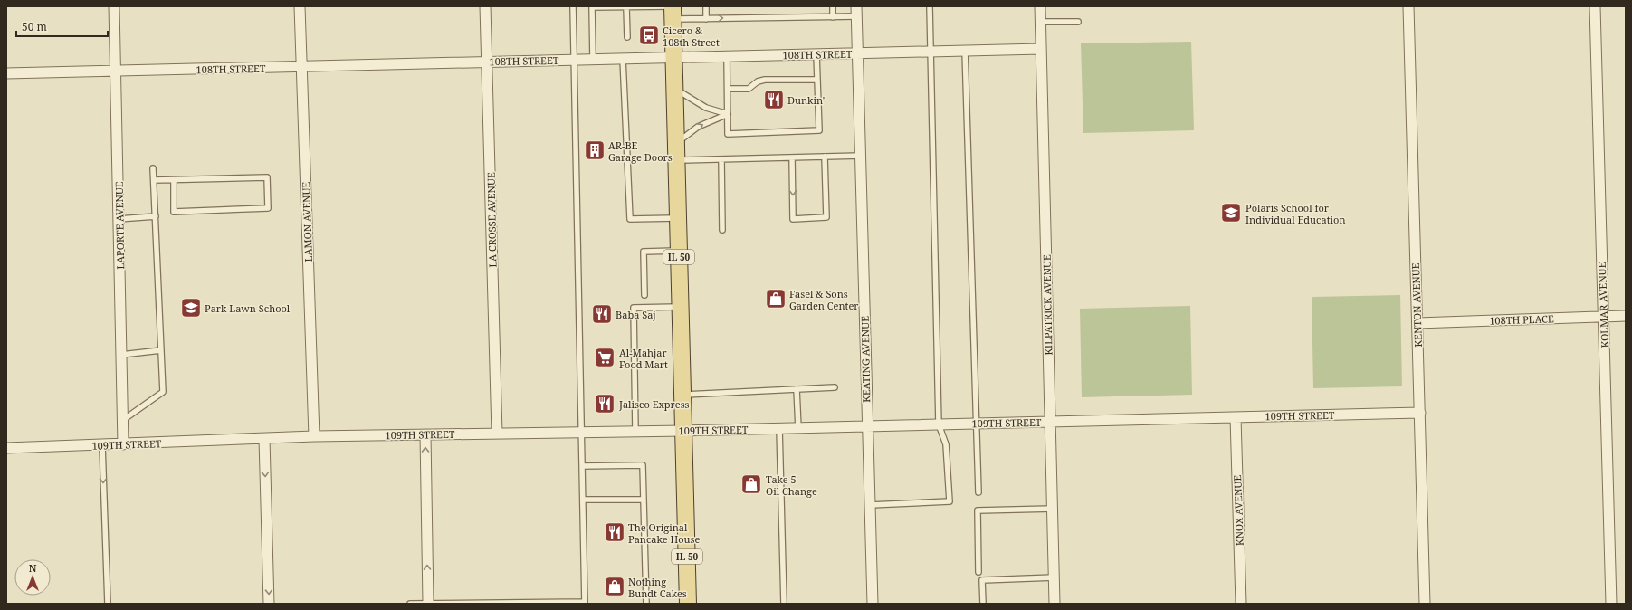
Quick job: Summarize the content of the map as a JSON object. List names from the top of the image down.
{
  "streets": {
    "main road": ["IL 50"],
    "street": [
      "108TH STREET",
      "LA CROSSE AVENUE",
      "LAMON AVENUE",
      "LAPORTE AVENUE",
      "KILPATRICK AVENUE",
      "KENTON AVENUE",
      "KOLMAR AVENUE",
      "108TH PLACE",
      "KEATING AVENUE",
      "109TH STREET",
      "KNOX AVENUE"
    ]
  },
  "crossings": [
    ["108TH STREET", "LA CROSSE AVENUE"],
    ["108TH STREET", "LAMON AVENUE"],
    ["108TH STREET", "LAPORTE AVENUE"],
    ["108TH STREET", "IL 50"],
    ["108TH STREET", "KILPATRICK AVENUE"],
    ["108TH STREET", "KEATING AVENUE"],
    ["LA CROSSE AVENUE", "109TH STREET"],
    ["LAMON AVENUE", "109TH STREET"],
    ["LAPORTE AVENUE", "109TH STREET"],
    ["IL 50", "109TH STREET"],
    ["KILPATRICK AVENUE", "109TH STREET"],
    ["KENTON AVENUE", "108TH PLACE"],
    ["KENTON AVENUE", "109TH STREET"],
    ["KOLMAR AVENUE", "108TH PLACE"],
    ["KEATING AVENUE", "109TH STREET"],
    ["109TH STREET", "KNOX AVENUE"]
  ],
  "places": {
    "bus stop": ["Cicero & 108th Street"],
    "restaurant": [
      "Dunkin'",
      "Baba Saj",
      "Jalisco Express",
      "The Original Pancake House"
    ],
    "building": ["AR-BE Garage Doors"],
    "school or university": ["Polaris School for Individual Education", "Park Lawn School"],
    "shop": ["Fasel & Sons Garden Center", "Take 5 Oil Change", "Nothing Bundt Cakes"],
    "supermarket": ["Al-Mahjar Food Mart"]
  },
  "scale_bar": "50 m",
  "north": "top"
}
